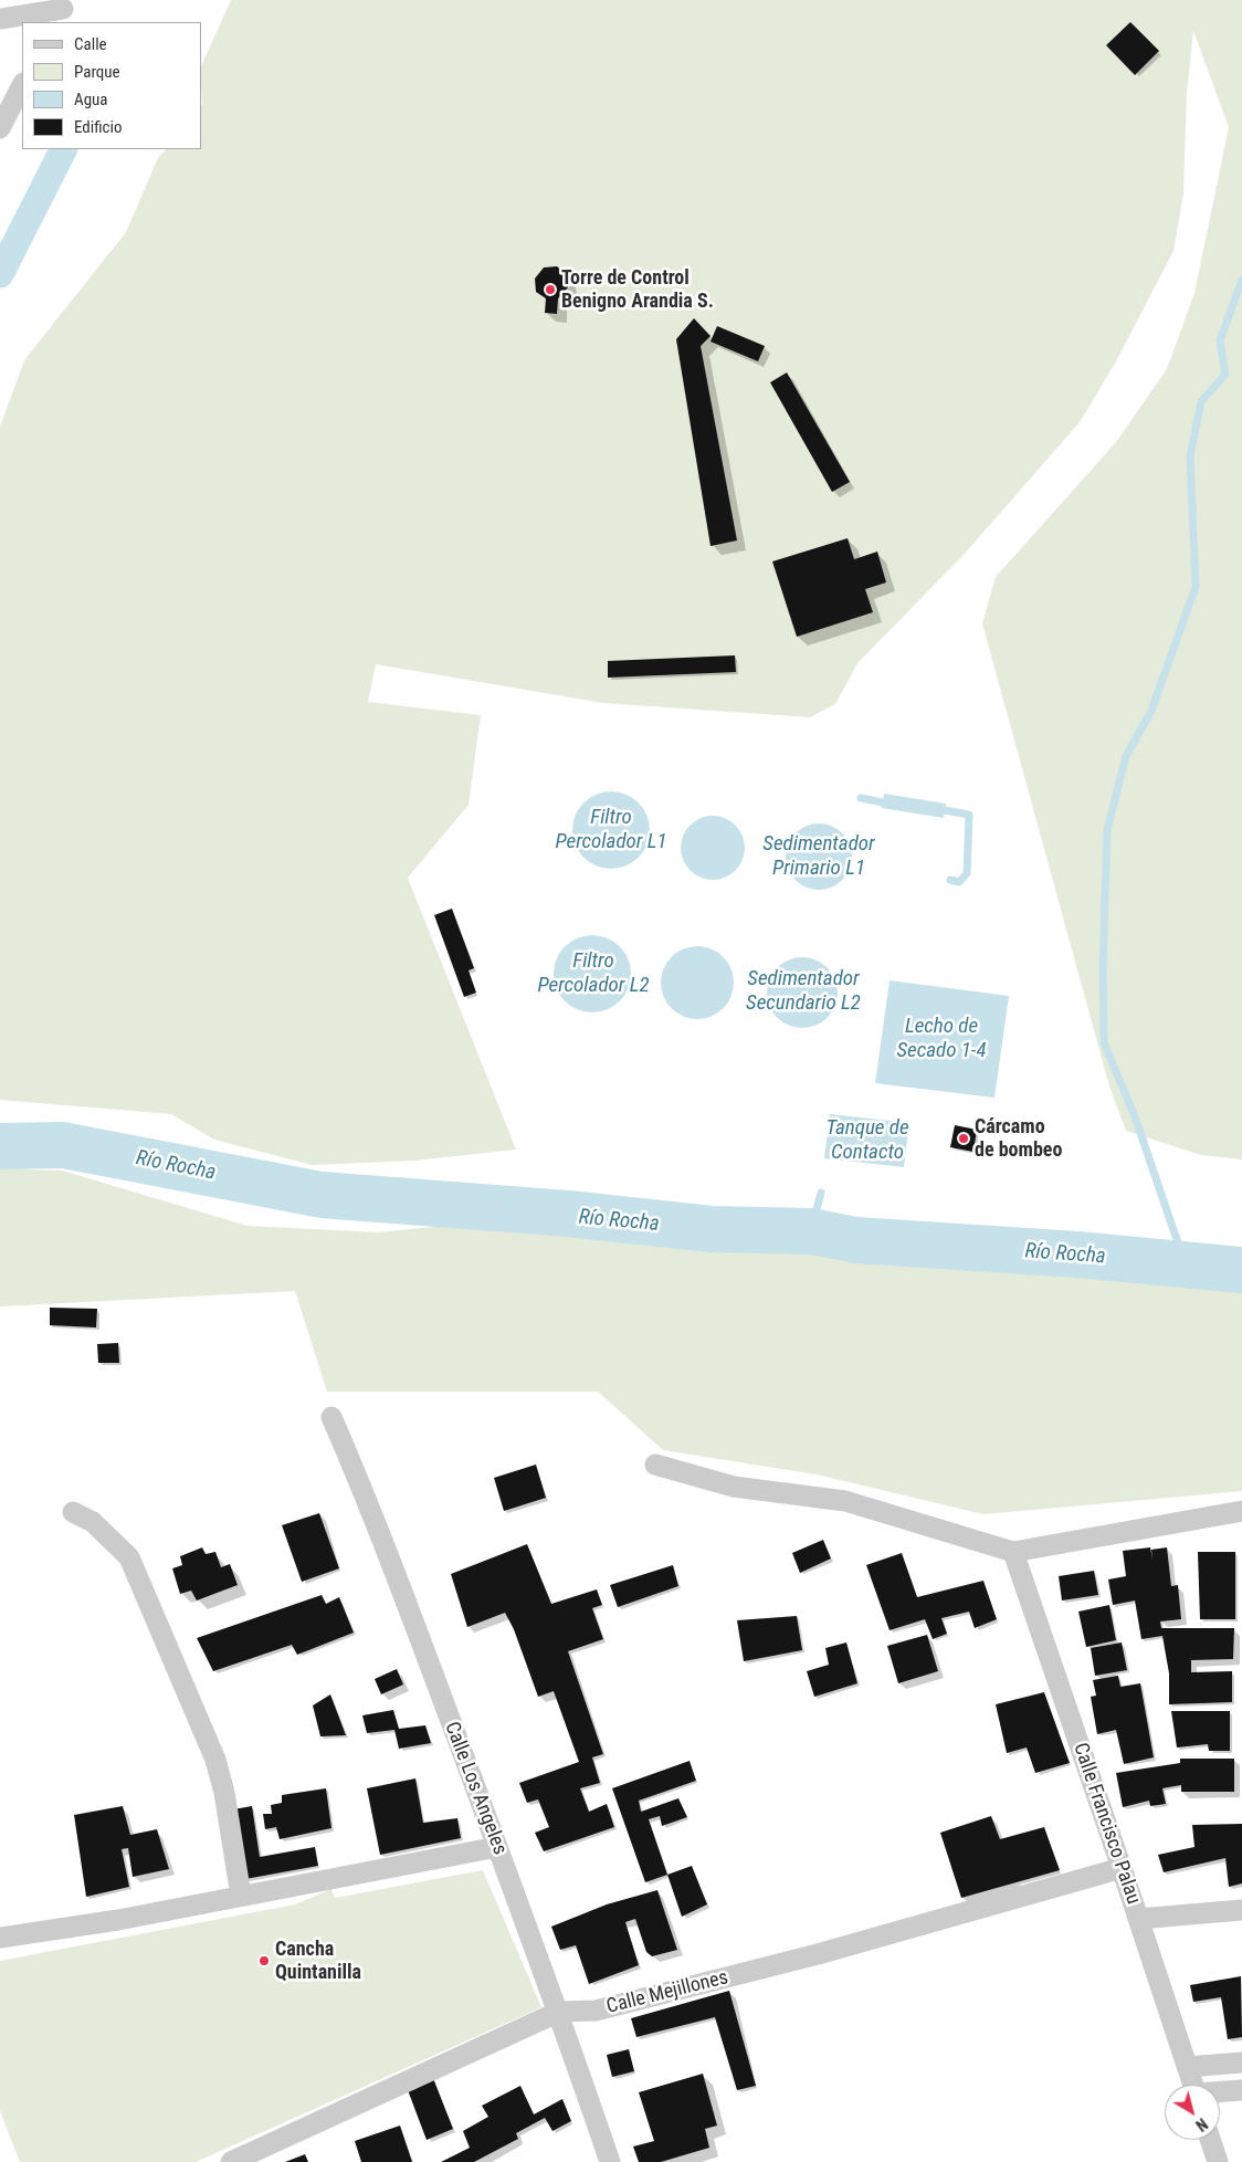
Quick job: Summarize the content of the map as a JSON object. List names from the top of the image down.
{
  "streets": {
    "street": ["Calle Los Angeles", "Calle Francisco Palau", "Calle Mejillones"]
  },
  "crossings": [
    ["Calle Los Angeles", "Calle Mejillones"],
    ["Calle Francisco Palau", "Calle Mejillones"]
  ],
  "water": [
    "Filtro Percolador L1",
    "Sedimentador Primario L1",
    "Filtro Percolador L2",
    "Sedimentador Secundario L2",
    "Lecho de Secado 1-4",
    "Tanque de Contacto",
    "Río Rocha"
  ],
  "places": ["Torre de Control Benigno Arandia S.", "Cárcamo de bombeo", "Cancha Quintanilla"],
  "legend": [
    "Calle",
    "Parque",
    "Agua",
    "Edificio"
  ],
  "north": "bottom right"
}
